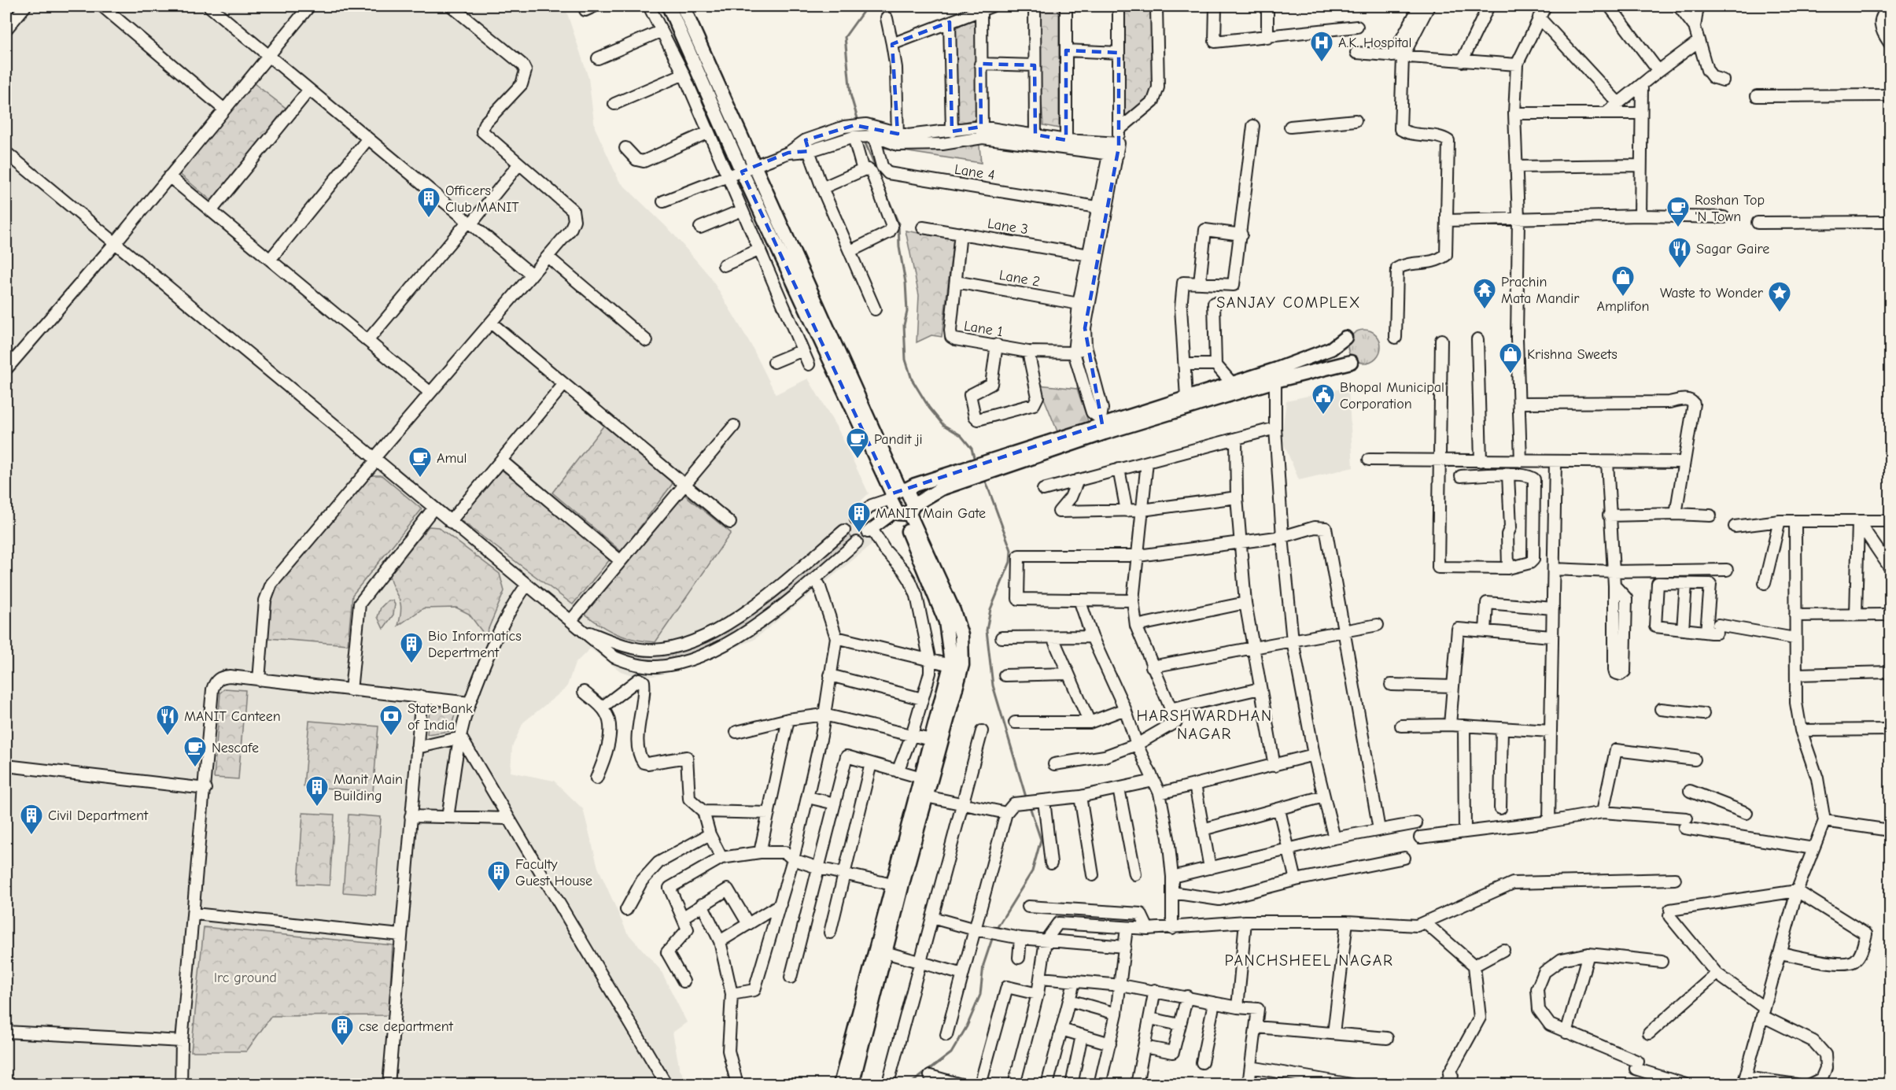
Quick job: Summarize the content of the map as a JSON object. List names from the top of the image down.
{
  "streets": {
    "street": [
      "Lane 4",
      "Lane 3",
      "Lane 2",
      "Lane 1"
    ]
  },
  "crossings": [
    ["Lane 3", "Lane 1"],
    ["Lane 2", "Lane 1"]
  ],
  "districts": ["SANJAY COMPLEX", "HARSHWARDHAN NAGAR", "PANCHSHEEL NAGAR"],
  "parks": ["lrc ground"],
  "places": {
    "hospital": ["A.K. Hospital"],
    "building": [
      "Officers Club MANIT",
      "MANIT Main Gate",
      "Bio Informatics Depertment",
      "Manit Main Building",
      "Civil Department",
      "Faculty Guest House",
      "cse department"
    ],
    "cafe": [
      "Roshan Top 'N Town",
      "Pandit ji",
      "Amul",
      "Nescafe"
    ],
    "restaurant": ["Sagar Gaire", "MANIT Canteen"],
    "shop": ["Amplifon", "Krishna Sweets"],
    "temple": ["Prachin Mata Mandir"],
    "place": ["Waste to Wonder"],
    "public building": ["Bhopal Municipal Corporation"],
    "bank": ["State Bank of India"]
  }
}
